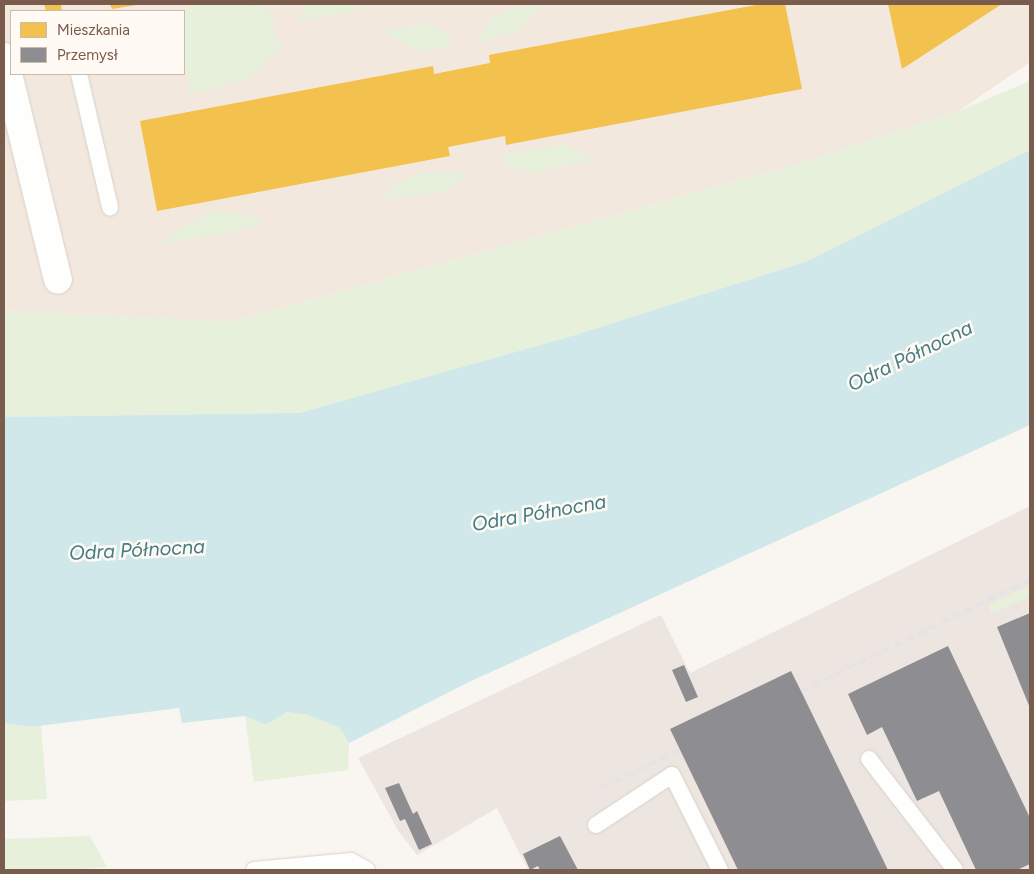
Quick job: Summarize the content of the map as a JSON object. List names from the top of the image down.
{
  "water": ["Odra Północna"],
  "legend": ["Mieszkania", "Przemysł"]
}
